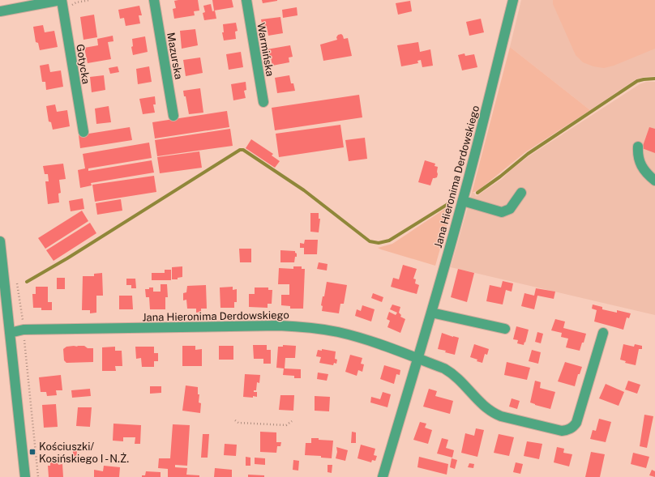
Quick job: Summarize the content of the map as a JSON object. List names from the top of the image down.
{
  "streets": {
    "street": [
      "Warmińska",
      "Mazurska",
      "Gotycka",
      "Jana Hieronima Derdowskiego"
    ]
  },
  "places": {
    "transit": ["Kościuszki/ Kosińskiego I - N.Ż."]
  }
}
